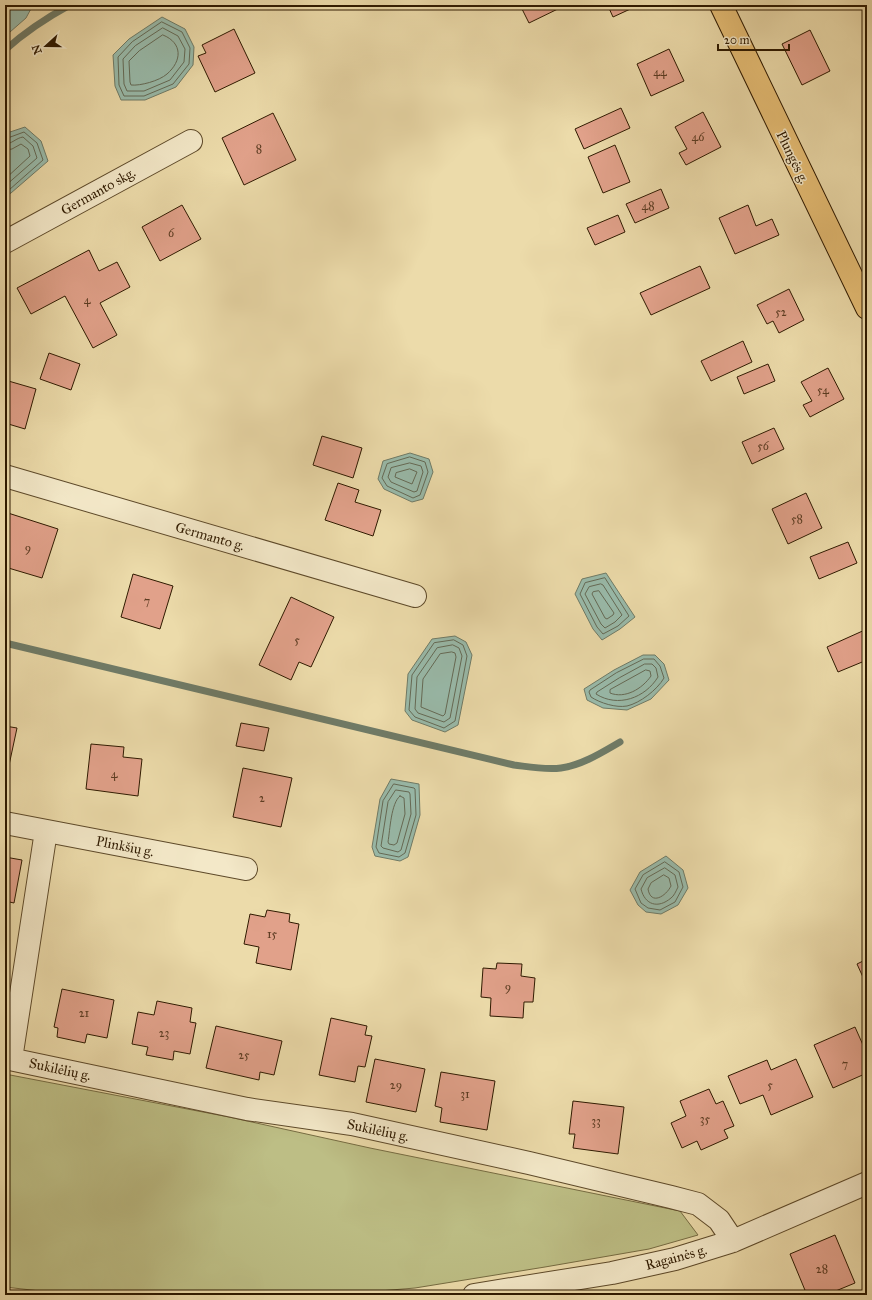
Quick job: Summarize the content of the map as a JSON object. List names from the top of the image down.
{
  "streets": {
    "main road": ["Plungės g."],
    "street": [
      "Germanto skg.",
      "Germanto g.",
      "Plinkšių g.",
      "Sukilėlių g.",
      "Ragainės g."
    ]
  },
  "crossings": [
    ["Sukilėlių g.", "Ragainės g."]
  ],
  "house_numbers": [
    "44",
    "46",
    "8",
    "48",
    "6",
    "4",
    "52",
    "54",
    "56",
    "58",
    "9",
    "7",
    "5",
    "4",
    "2",
    "15",
    "9",
    "21",
    "23",
    "25",
    "7",
    "29",
    "5",
    "31",
    "35",
    "33",
    "28"
  ],
  "scale_bar": "20 m",
  "north": "left"
}
